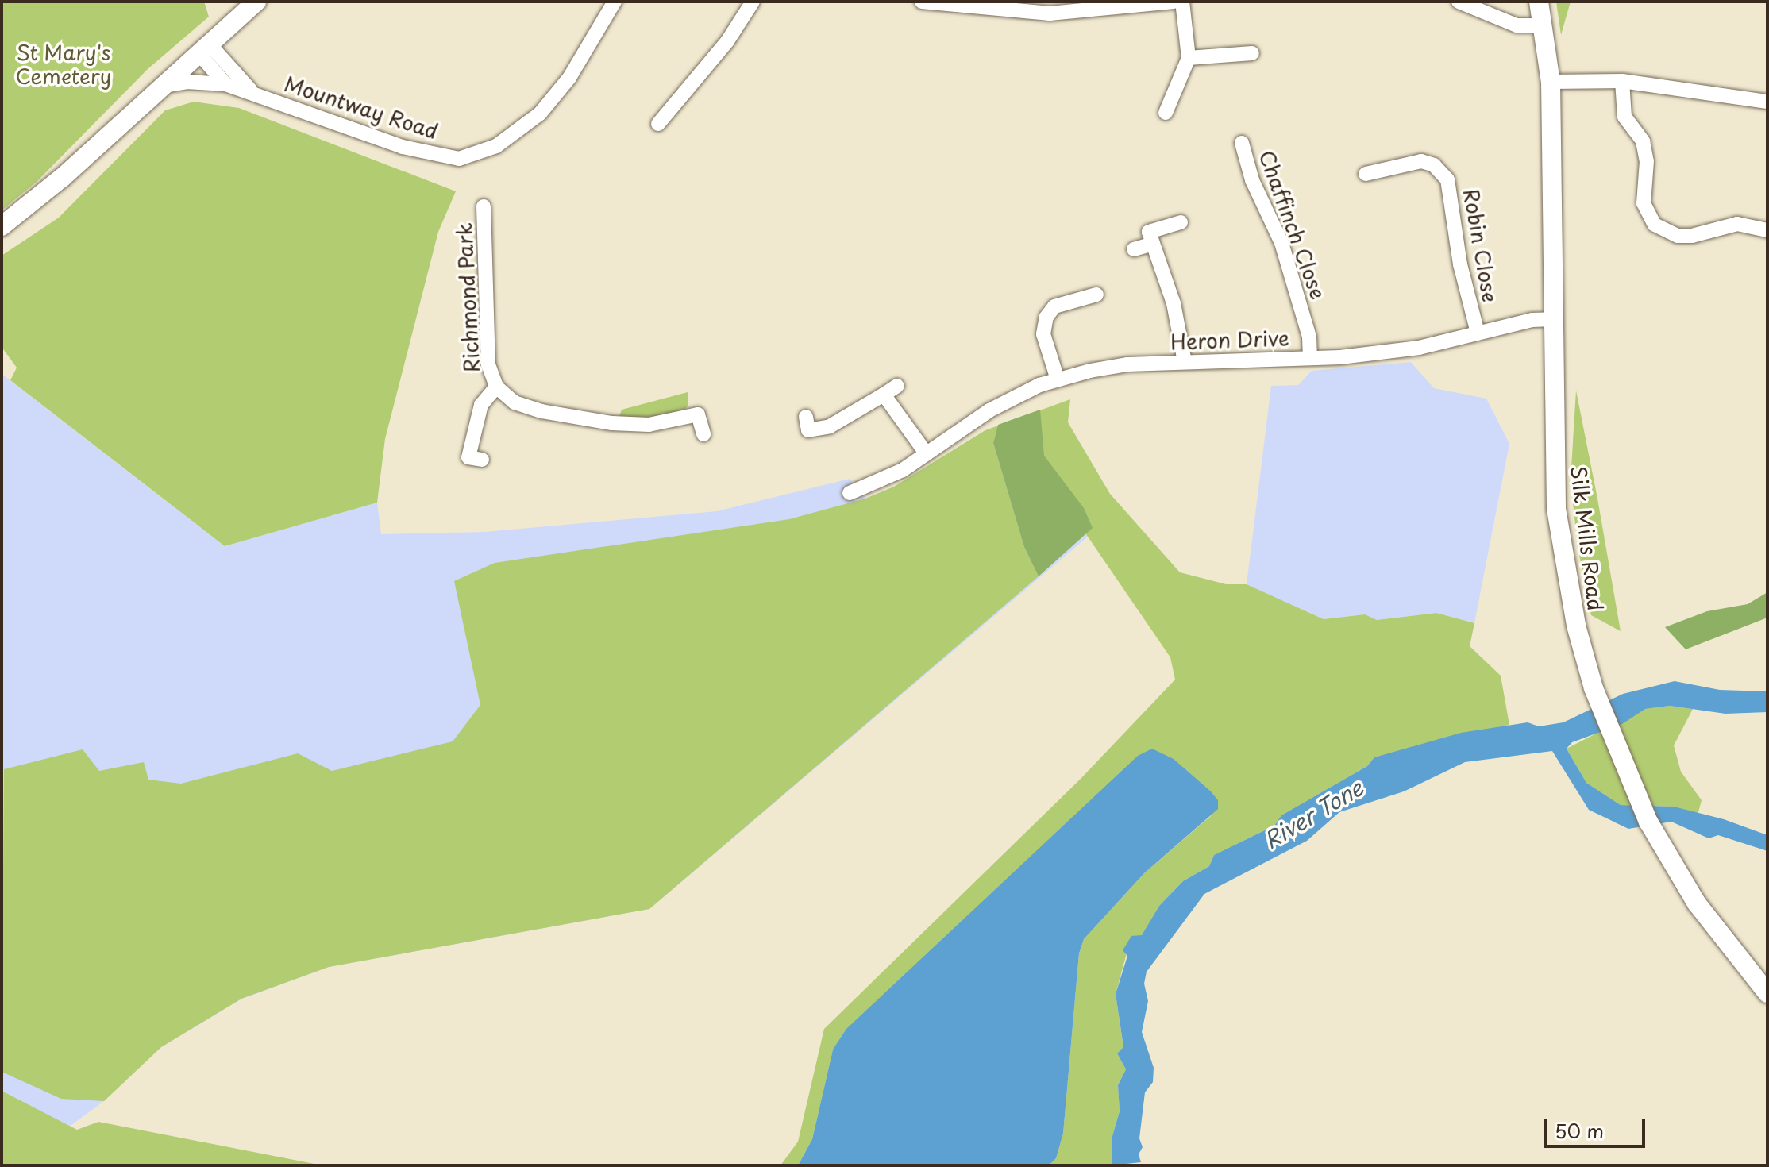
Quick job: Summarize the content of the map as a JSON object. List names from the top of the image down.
{
  "streets": {
    "main road": ["Silk Mills Road"],
    "street": [
      "Mountway Road",
      "Chaffinch Close",
      "Robin Close",
      "Richmond Park",
      "Heron Drive"
    ]
  },
  "crossings": [
    ["Chaffinch Close", "Heron Drive"],
    ["Robin Close", "Heron Drive"],
    ["Heron Drive", "Silk Mills Road"]
  ],
  "water": ["River Tone"],
  "parks": ["St Mary's Cemetery"],
  "scale_bar": "50 m"
}
